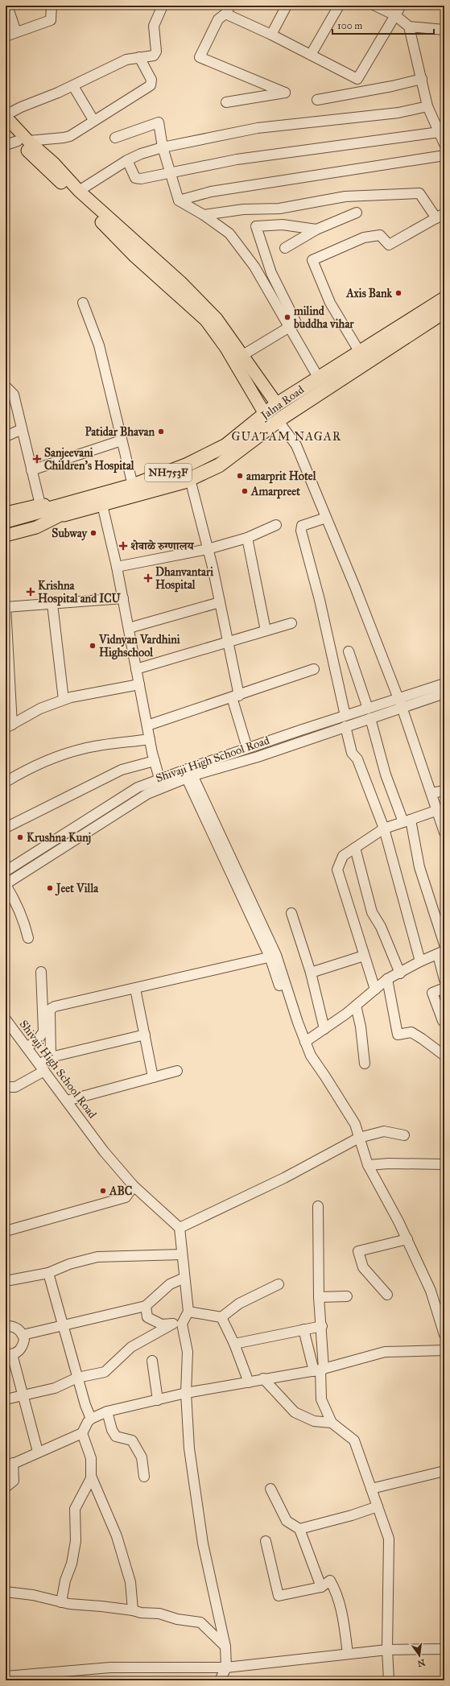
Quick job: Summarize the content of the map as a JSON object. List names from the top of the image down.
{
  "streets": {
    "highway": ["Jalna Road", "NH753F"],
    "street": ["Shivaji High School Road"]
  },
  "crossings": [
    ["Jalna Road", "NH753F"]
  ],
  "districts": ["GUATAM NAGAR"],
  "places": {
    "other": [
      "Axis Bank",
      "milind buddha vihar",
      "Patidar Bhavan",
      "amarprit Hotel",
      "Amarpreet",
      "Subway",
      "Vidnyan Vardhini Highschool",
      "Krushna Kunj",
      "Jeet Villa",
      "ABC"
    ],
    "health": [
      "Sanjeevani Children's Hospital",
      "शेवाळे रुग्णालय",
      "Dhanvantari Hospital",
      "Krishna Hospital and ICU"
    ]
  },
  "scale_bar": "100 m",
  "north": "bottom"
}
